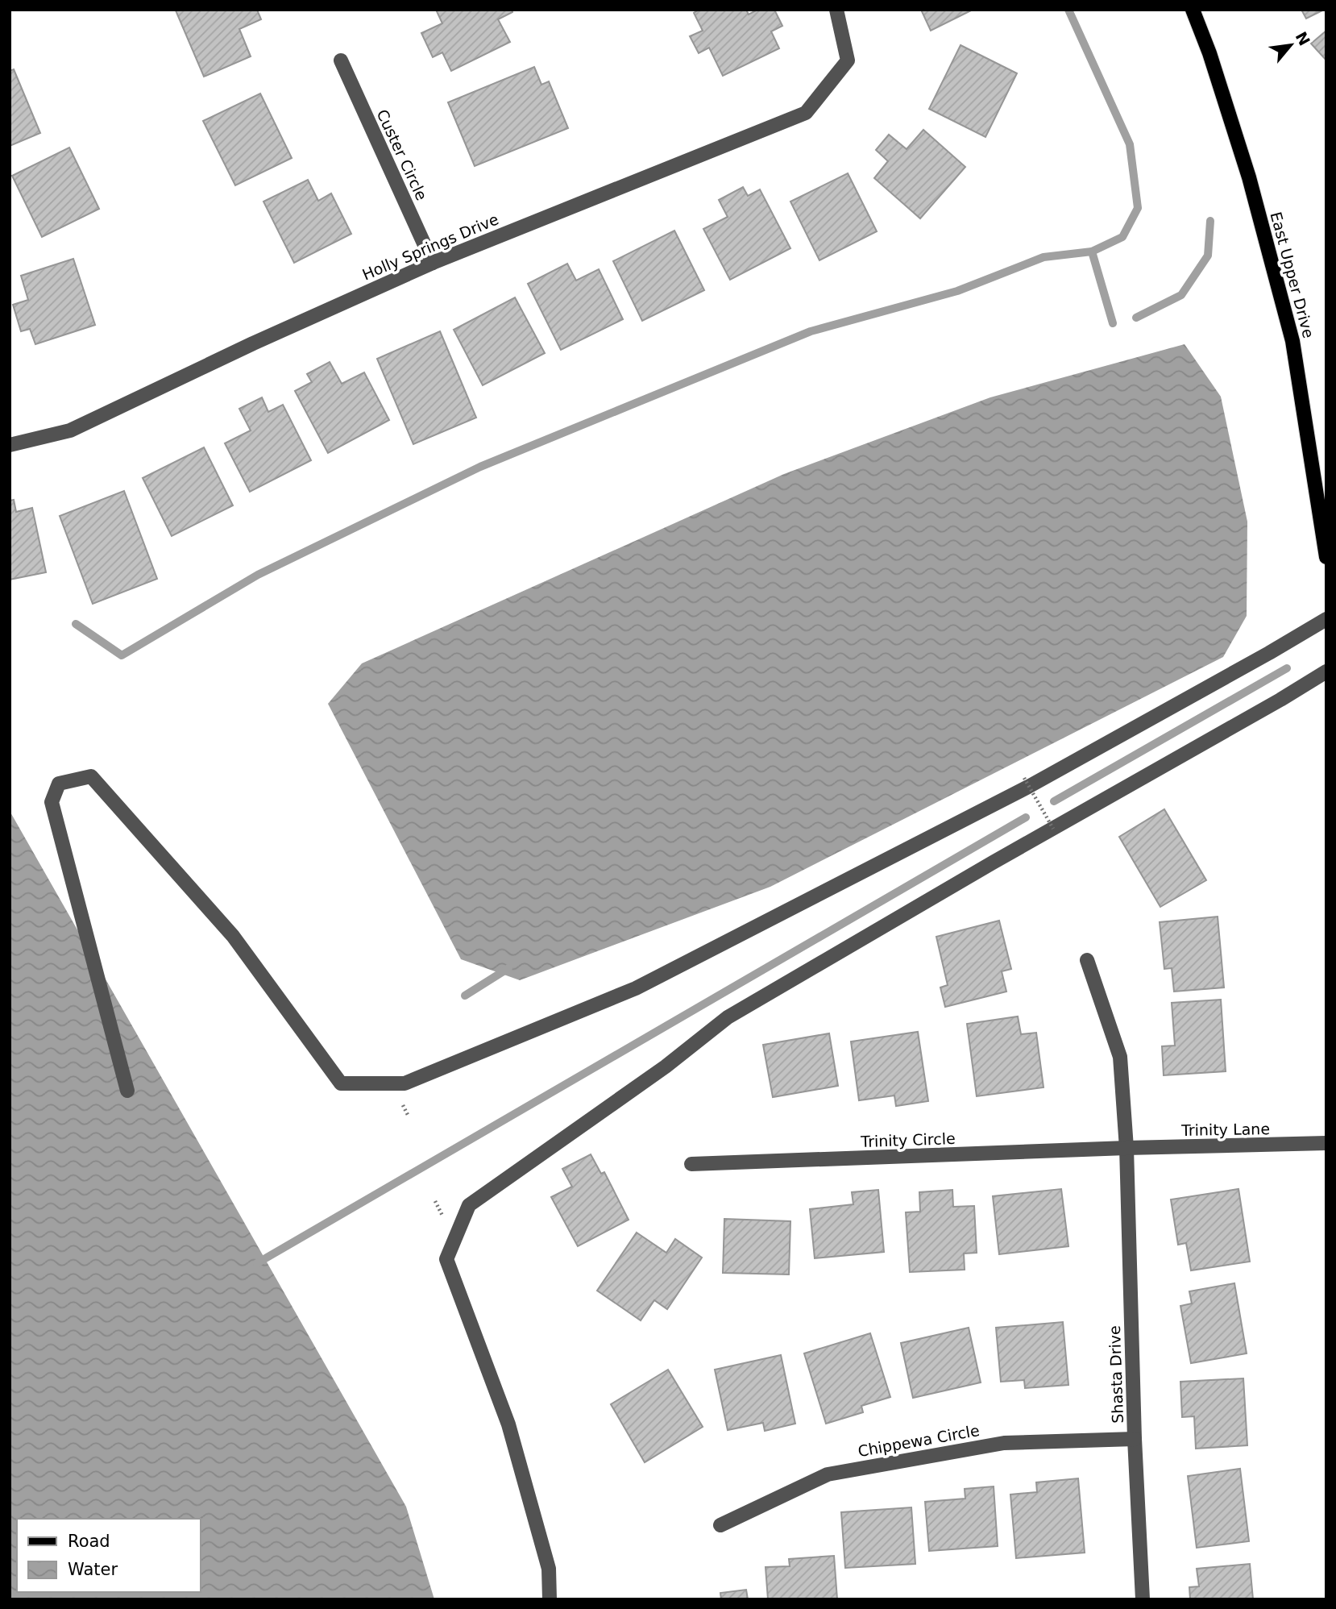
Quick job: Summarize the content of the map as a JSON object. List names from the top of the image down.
{
  "streets": {
    "main road": ["East Upper Drive"],
    "street": [
      "Custer Circle",
      "Holly Springs Drive",
      "Trinity Lane",
      "Trinity Circle",
      "Shasta Drive",
      "Chippewa Circle"
    ]
  },
  "crossings": [
    ["Custer Circle", "Holly Springs Drive"],
    ["Trinity Lane", "Trinity Circle"],
    ["Trinity Lane", "Shasta Drive"],
    ["Trinity Circle", "Shasta Drive"],
    ["Shasta Drive", "Chippewa Circle"]
  ],
  "legend": ["Road", "Water"],
  "north": "top right"
}
